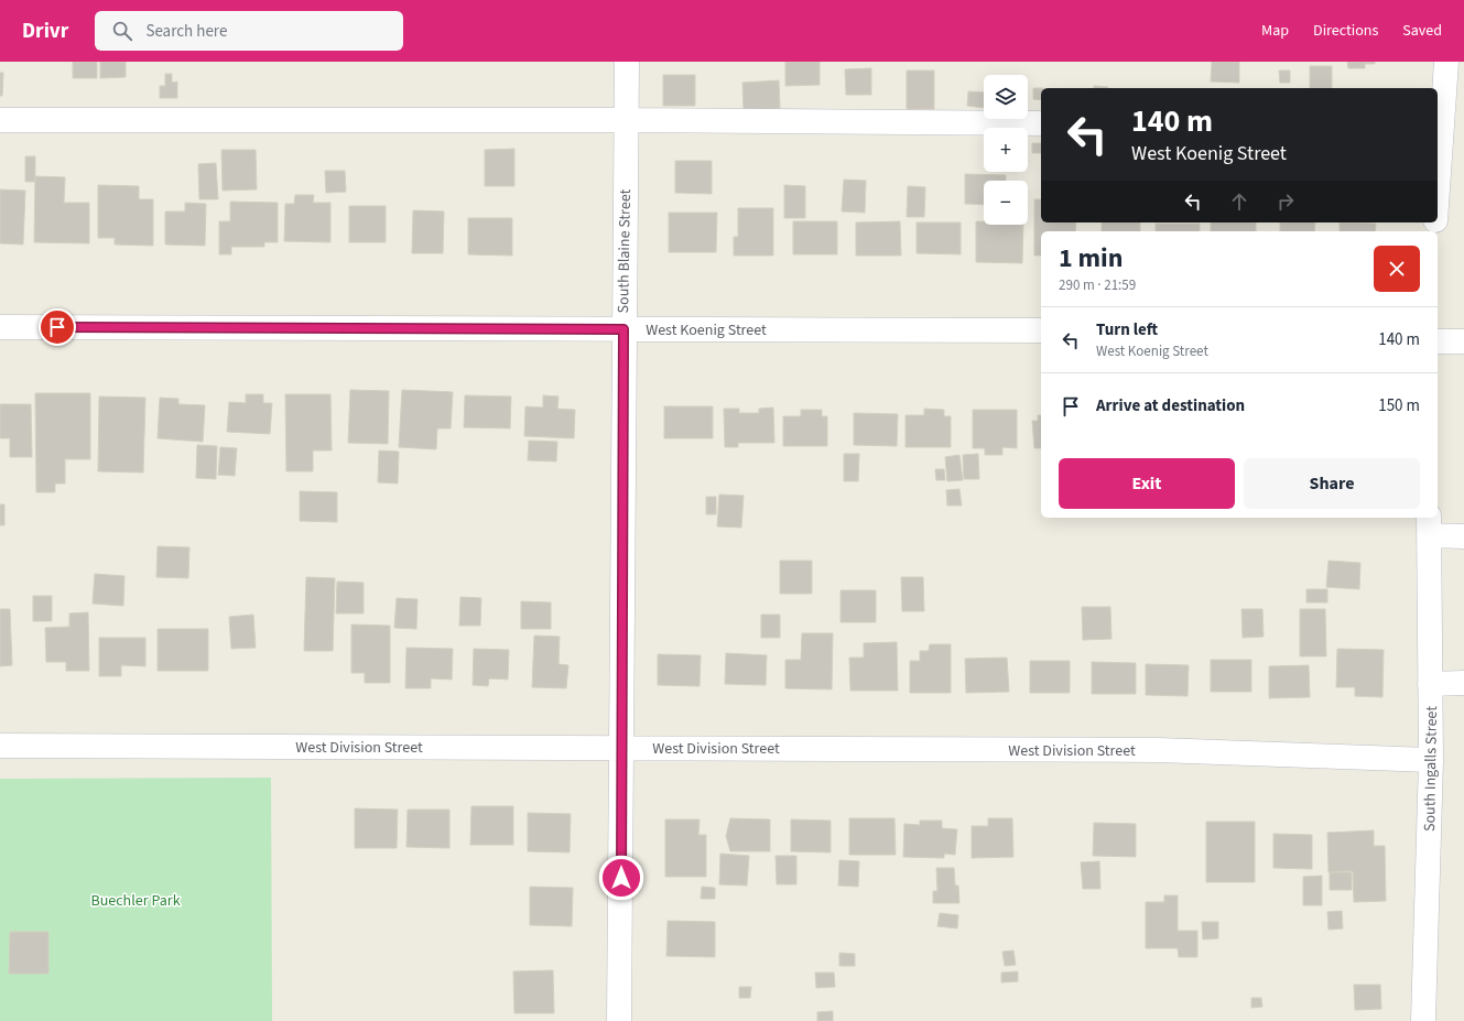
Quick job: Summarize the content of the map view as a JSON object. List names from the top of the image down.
{
  "streets": {
    "street": [
      "South Blaine Street",
      "West Koenig Street",
      "West Division Street",
      "South Ingalls Street"
    ]
  },
  "crossings": [
    ["South Blaine Street", "West Koenig Street"],
    ["South Blaine Street", "West Division Street"],
    ["West Division Street", "South Ingalls Street"]
  ],
  "parks": ["Buechler Park"],
  "page": {
    "header": "Drivr",
    "search": "Search here",
    "nav": ["Map", "Directions", "Saved"],
    "map_buttons": ["+", "−"],
    "turn": ["140 m", "West Koenig Street"],
    "heading": ["1 min", "290 m · 21:59"],
    "list": [
      {
        "name": "Turn left",
        "note": "West Koenig Street",
        "value": "140 m"
      },
      {
        "name": "Arrive at destination",
        "value": "150 m"
      }
    ],
    "buttons": ["Exit", "Share"]
  }
}
